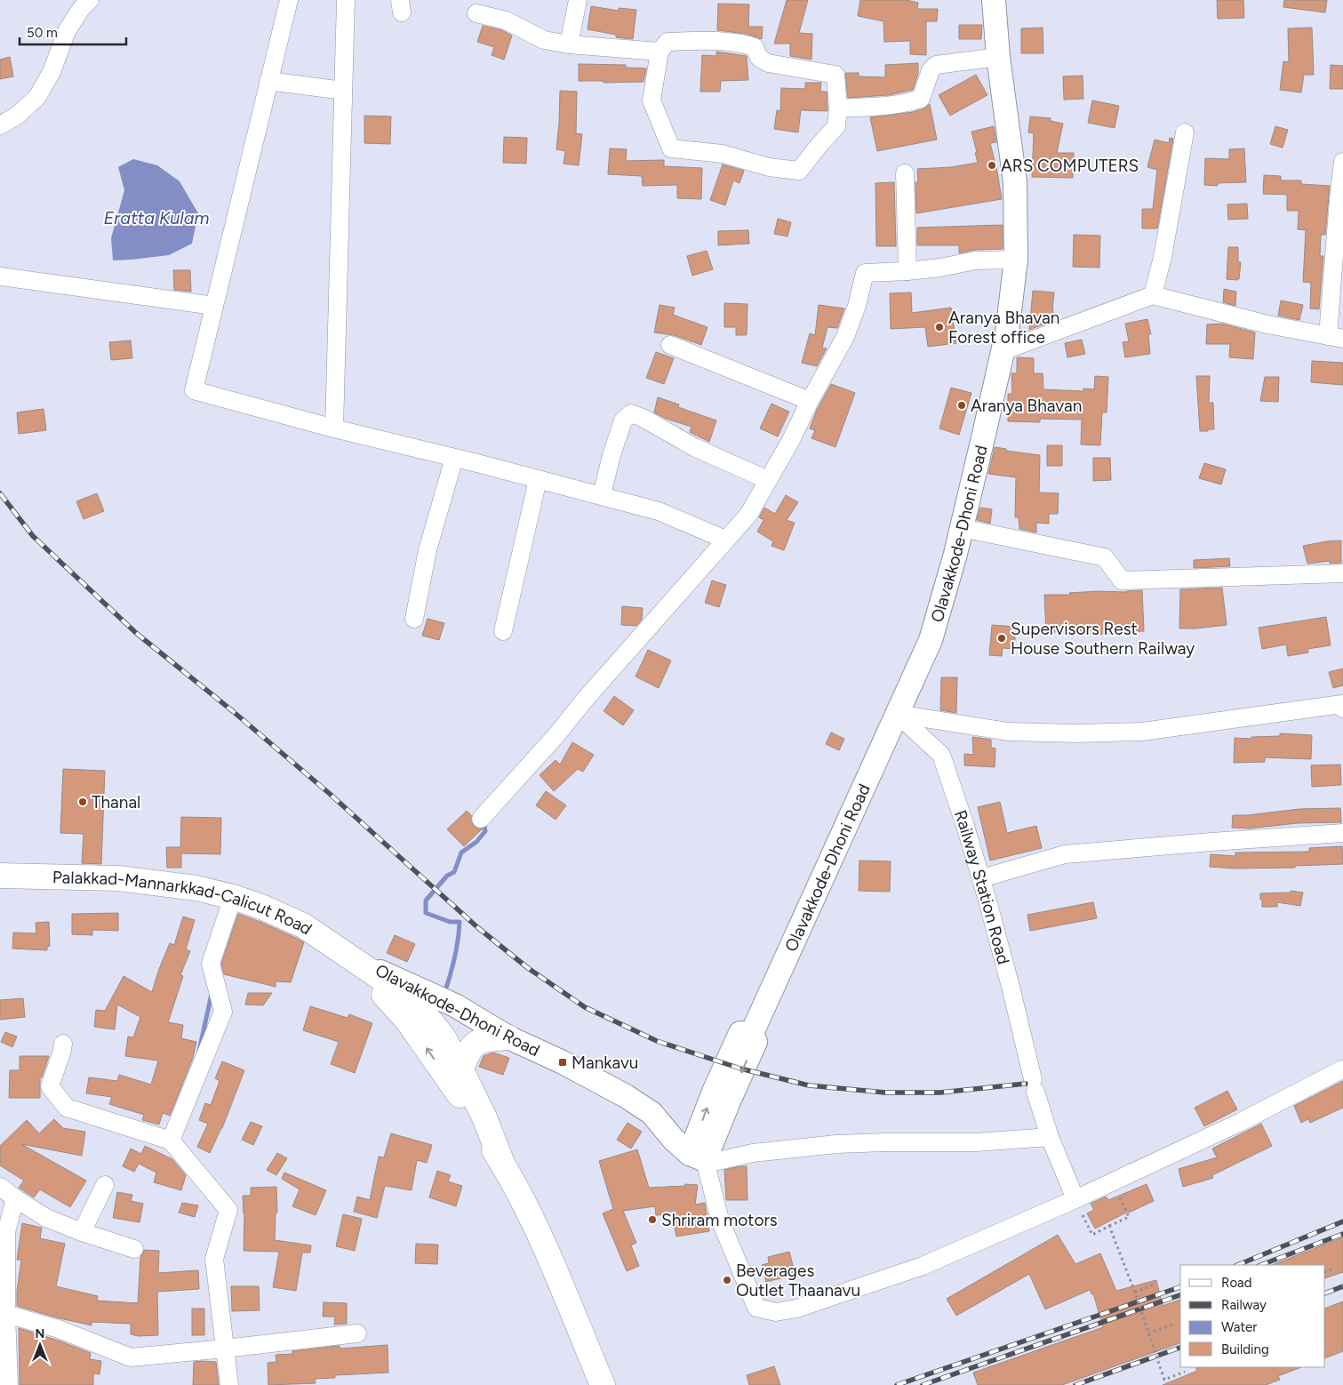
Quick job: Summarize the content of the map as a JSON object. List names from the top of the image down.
{
  "streets": {
    "highway": ["Palakkad-Mannarkkad-Calicut Road"],
    "main road": ["Olavakkode-Dhoni Road"],
    "street": ["Railway Station Road"]
  },
  "crossings": [
    ["Olavakkode-Dhoni Road", "Railway Station Road"],
    ["Olavakkode-Dhoni Road", "Palakkad-Mannarkkad-Calicut Road"]
  ],
  "water": ["Eratta Kulam"],
  "places": {
    "other": [
      "ARS COMPUTERS",
      "Aranya Bhavan Forest office",
      "Aranya Bhavan",
      "Supervisors Rest House Southern Railway",
      "Thanal",
      "Shriram motors",
      "Beverages Outlet Thaanavu"
    ],
    "transit": ["Mankavu"]
  },
  "legend": [
    "Road",
    "Railway",
    "Water",
    "Building"
  ],
  "scale_bar": "50 m",
  "north": "top"
}
